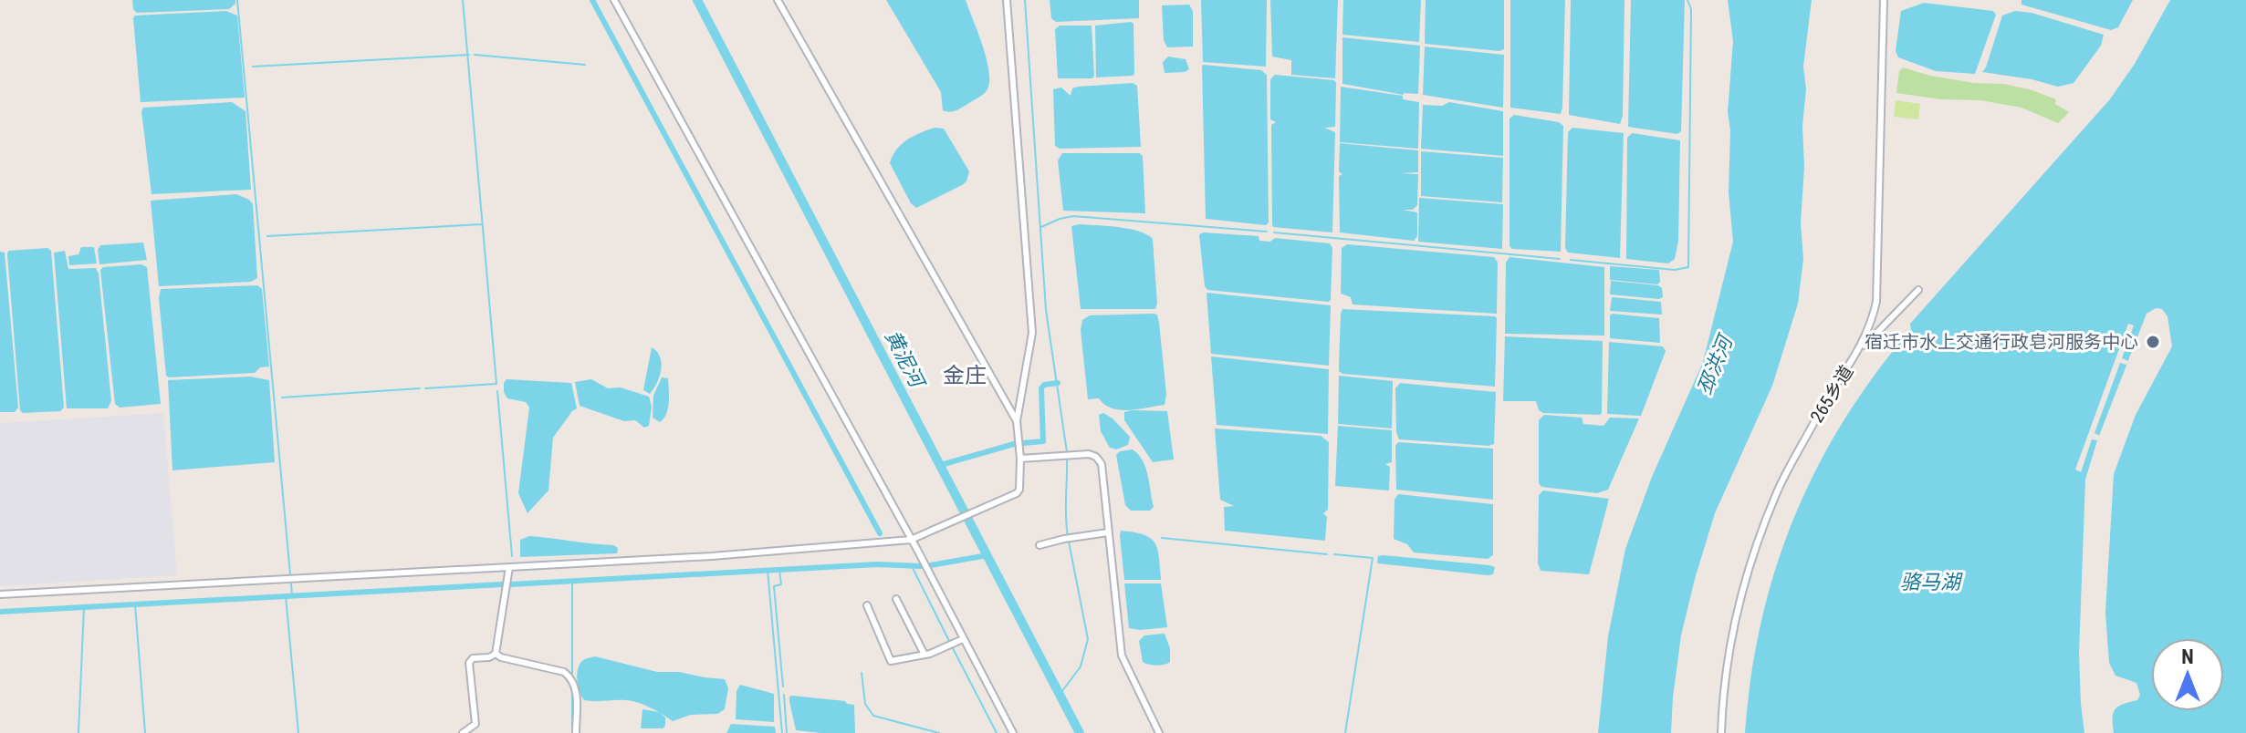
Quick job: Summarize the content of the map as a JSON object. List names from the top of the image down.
{
  "streets": {
    "street": ["265乡道"]
  },
  "districts": ["金庄"],
  "water": ["黄泥河", "邳洪河", "骆马湖"],
  "places": ["宿迁市水上交通行政皂河服务中心"],
  "north": "top"
}
